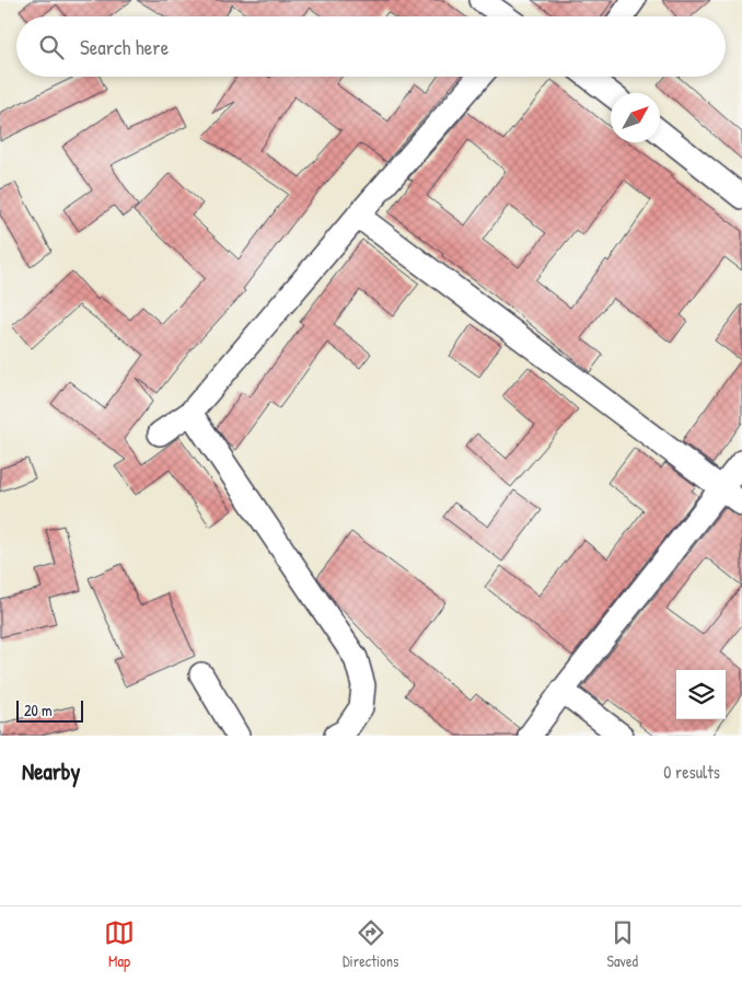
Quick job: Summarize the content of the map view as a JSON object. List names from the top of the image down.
{
  "scale_bar": "20 m",
  "north": "top right",
  "page": {
    "search": "Search here",
    "scale": "20 m",
    "heading": ["Nearby", "0 results"],
    "nav": ["Map", "Directions", "Saved"]
  }
}
